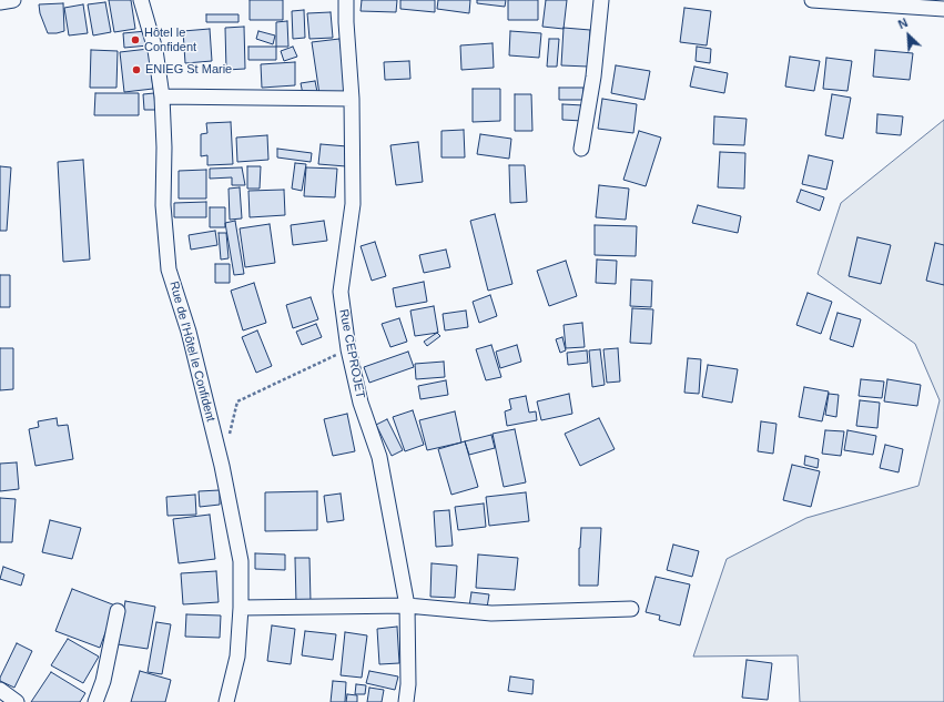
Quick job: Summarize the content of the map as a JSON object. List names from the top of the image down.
{
  "streets": {
    "street": ["Rue de l'Hôtel le Confident", "Rue CEPROJET"]
  },
  "places": ["Hôtel le Confident", "ENIEG St Marie"],
  "north": "top left"
}
